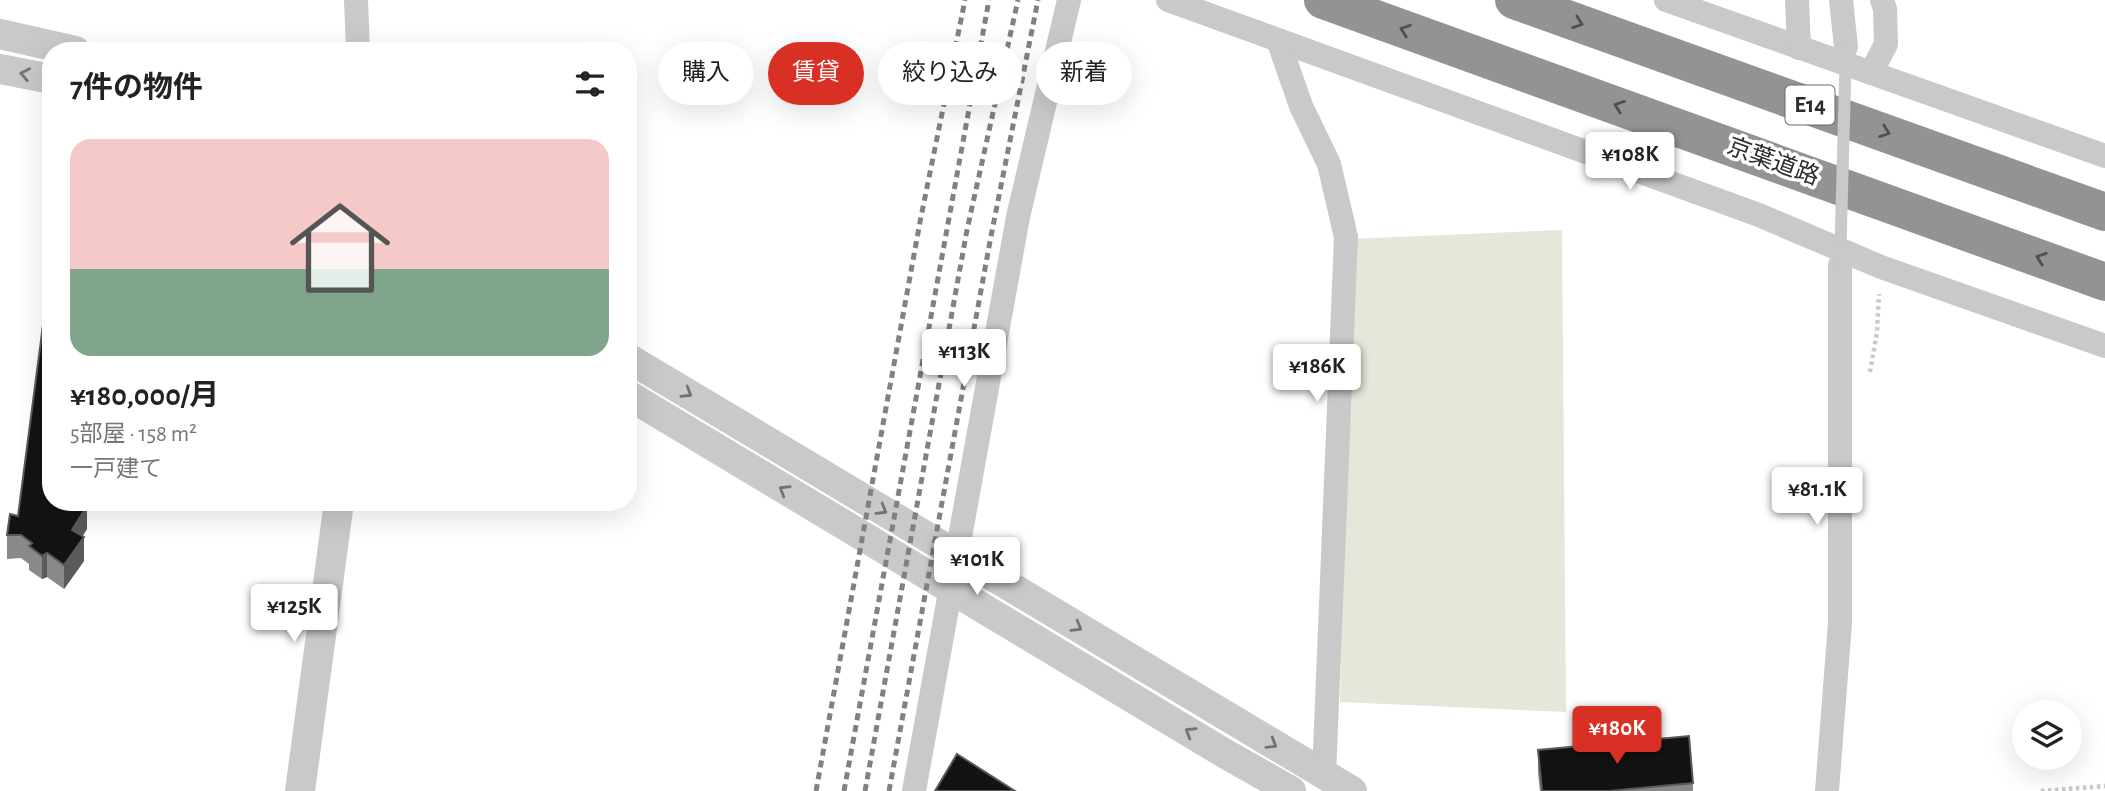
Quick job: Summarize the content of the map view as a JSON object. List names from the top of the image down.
{
  "streets": {
    "highway": ["E14", "京葉道路"]
  },
  "page": {
    "chip": [
      "購入",
      "賃貸",
      "絞り込み",
      "新着"
    ],
    "heading": "7件の物件",
    "list": [
      {
        "name": "¥180,000/月",
        "note": "5部屋 · 158 m² · 一戸建て"
      }
    ],
    "price": [
      "¥108K",
      "¥113K",
      "¥186K",
      "¥81.1K",
      "¥101K",
      "¥125K",
      "¥180K"
    ]
  }
}
